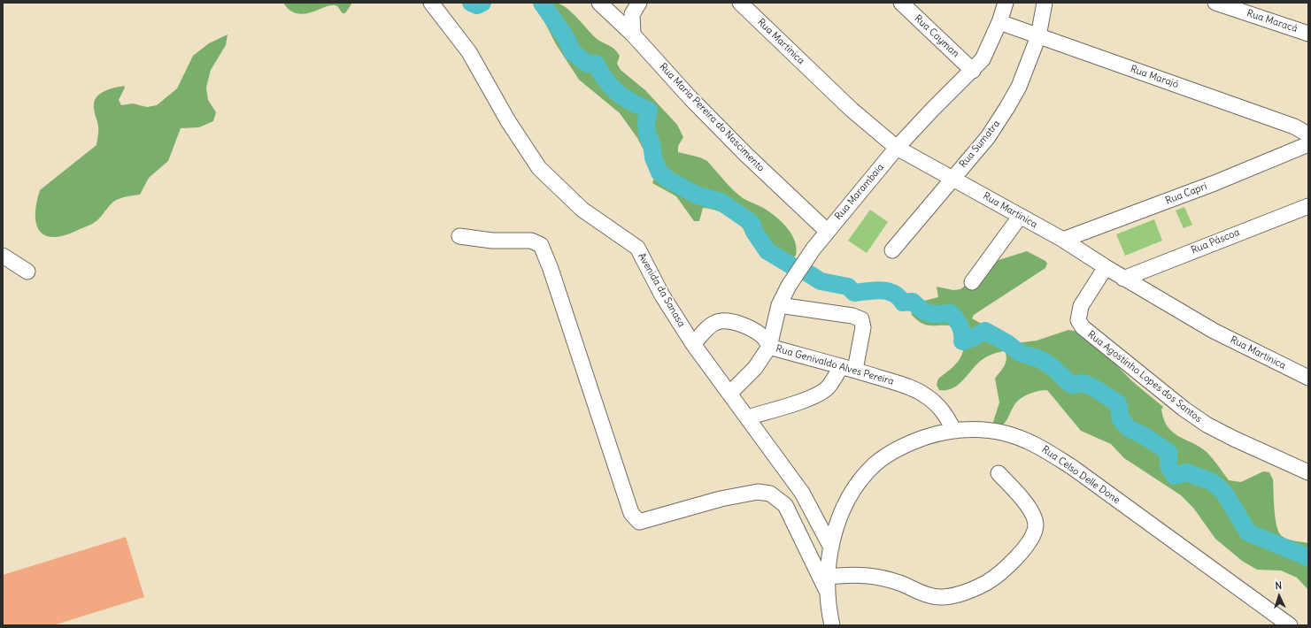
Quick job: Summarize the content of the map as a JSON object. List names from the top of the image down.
{
  "streets": {
    "street": [
      "Rua Maracá",
      "Rua Cayman",
      "Rua Martinica",
      "Rua Marajó",
      "Rua Maria Pereira do Nascimento",
      "Rua Sumatra",
      "Rua Marambaia",
      "Rua Capri",
      "Rua Páscoa",
      "Avenida da Sanasa",
      "Rua Genivaldo Alves Pereira",
      "Rua Agostinho Lopes dos Santos",
      "Rua Celso Delle Done"
    ]
  },
  "crossings": [
    ["Rua Cayman", "Rua Marambaia"],
    ["Rua Martinica", "Rua Sumatra"],
    ["Rua Martinica", "Rua Marambaia"],
    ["Rua Martinica", "Rua Capri"],
    ["Rua Martinica", "Rua Páscoa"],
    ["Rua Martinica", "Rua Agostinho Lopes dos Santos"],
    ["Rua Marajó", "Rua Sumatra"],
    ["Rua Marajó", "Rua Marambaia"],
    ["Rua Maria Pereira do Nascimento", "Rua Marambaia"],
    ["Rua Marambaia", "Avenida da Sanasa"],
    ["Rua Marambaia", "Rua Genivaldo Alves Pereira"],
    ["Avenida da Sanasa", "Rua Genivaldo Alves Pereira"],
    ["Avenida da Sanasa", "Rua Celso Delle Done"],
    ["Rua Genivaldo Alves Pereira", "Rua Celso Delle Done"]
  ],
  "north": "top"
}
